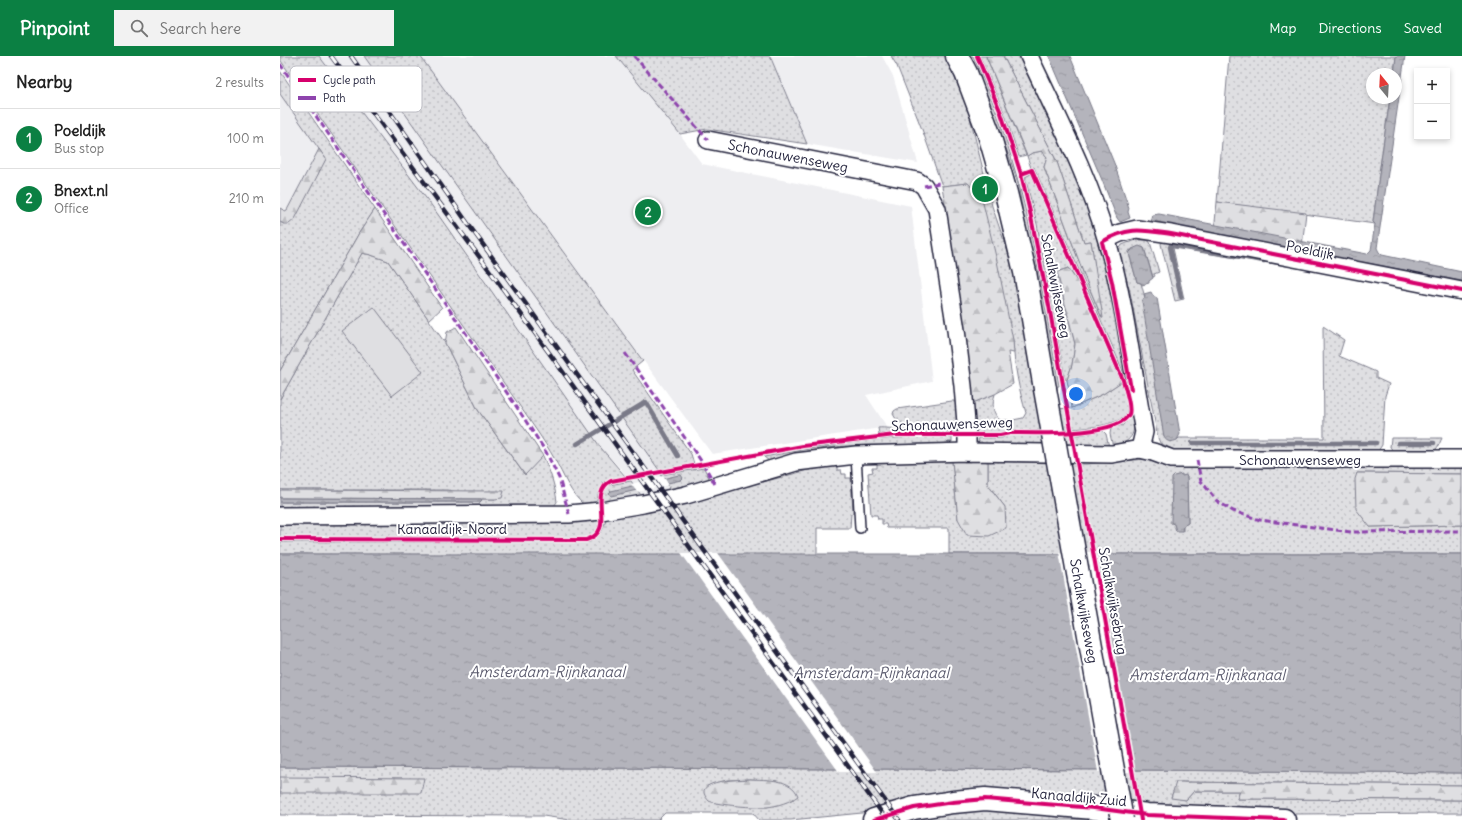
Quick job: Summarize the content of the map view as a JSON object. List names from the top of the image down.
{
  "streets": {
    "street": [
      "Schonauwenseweg",
      "Poeldijk",
      "Schalkwijkseweg",
      "Kanaaldijk Zuid"
    ],
    "cycle path": ["Kanaaldijk-Noord", "Schalkwijksebrug"]
  },
  "water": ["Amsterdam-Rijnkanaal"],
  "legend": ["Cycle path", "Path"],
  "north": "top",
  "page": {
    "header": "Pinpoint",
    "search": "Search here",
    "nav": ["Map", "Directions", "Saved"],
    "heading": ["Nearby", "2 results"],
    "map_buttons": ["+", "−"],
    "list": [
      {
        "mark": "1",
        "name": "Poeldijk",
        "note": "Bus stop",
        "value": "100 m"
      },
      {
        "mark": "2",
        "name": "Bnext.nl",
        "note": "Office",
        "value": "210 m"
      }
    ],
    "pins": ["1", "2"]
  }
}
